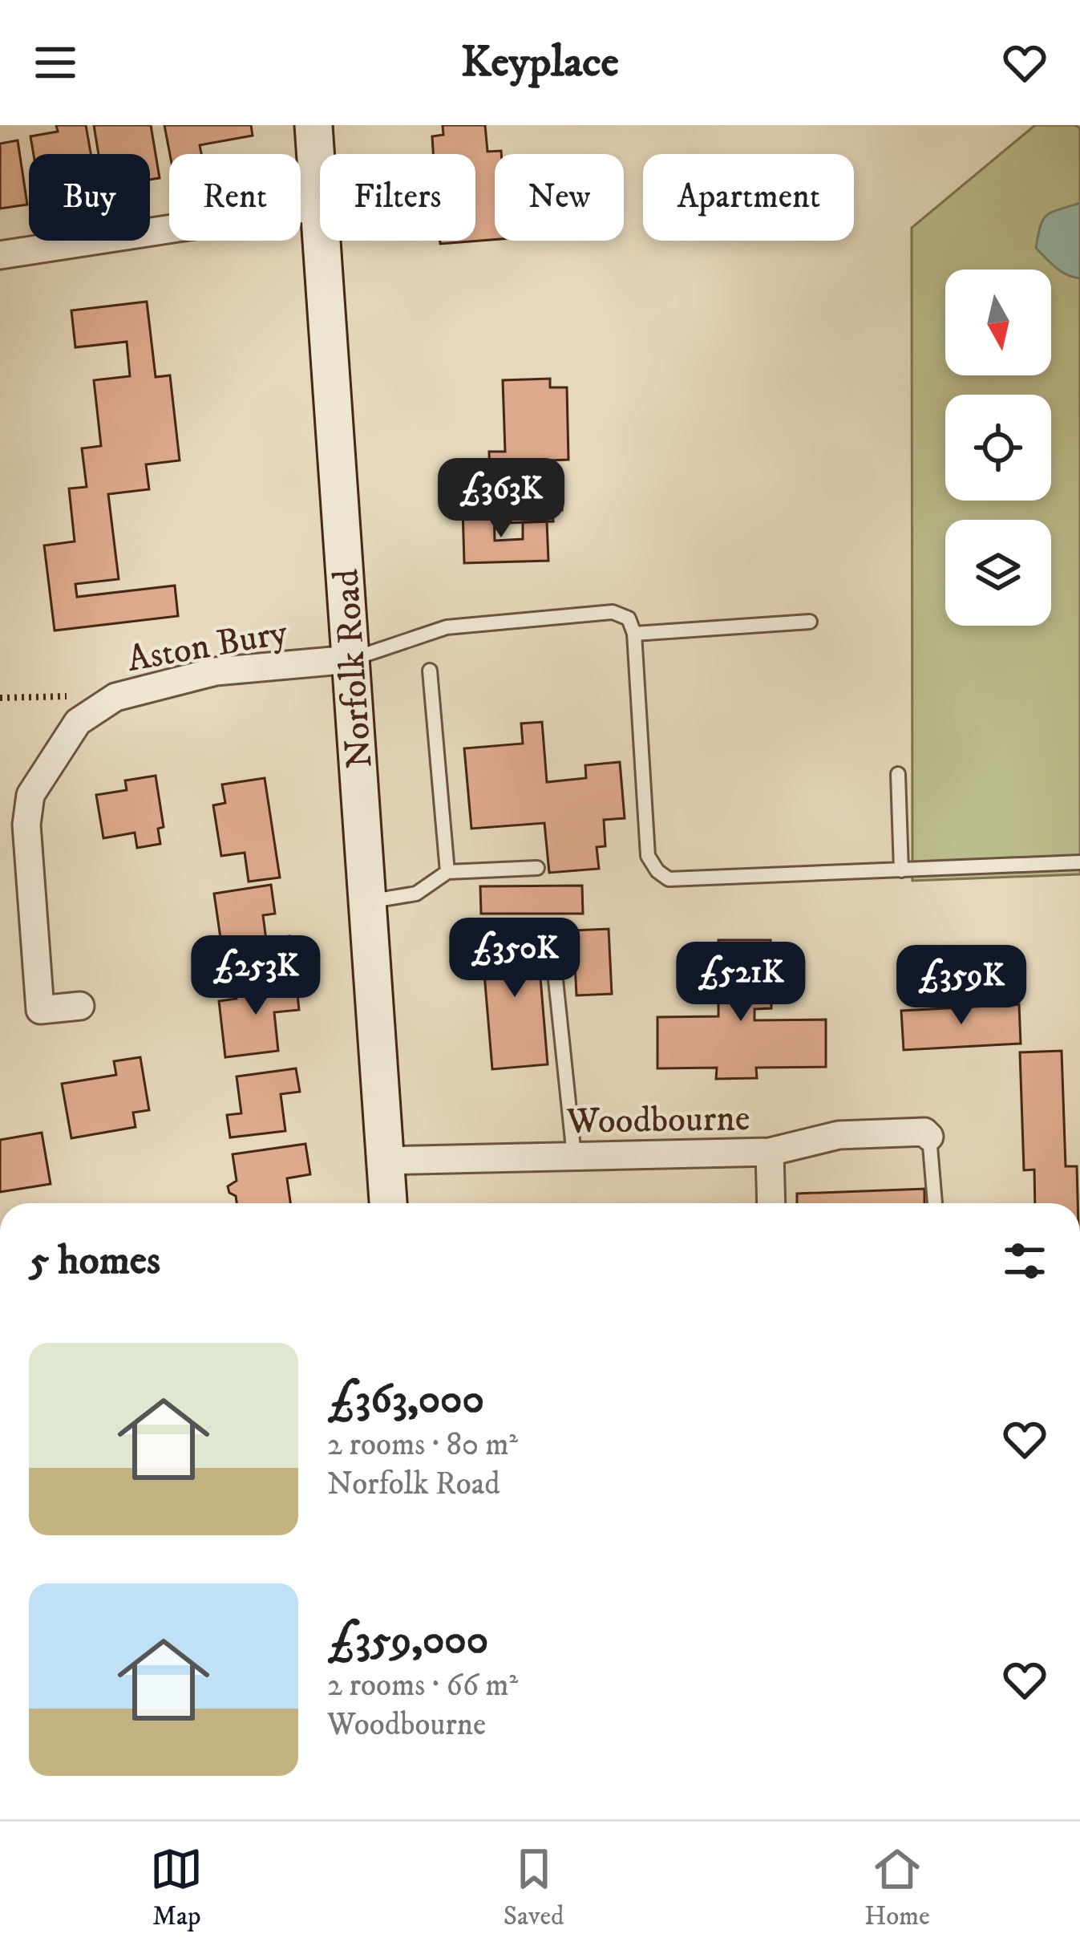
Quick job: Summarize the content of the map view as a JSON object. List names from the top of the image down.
{
  "streets": {
    "main road": ["Norfolk Road"],
    "street": ["Aston Bury", "Woodbourne"]
  },
  "crossings": [
    ["Aston Bury", "Norfolk Road"],
    ["Norfolk Road", "Woodbourne"]
  ],
  "north": "bottom",
  "page": {
    "header": "Keyplace",
    "chip": [
      "Buy",
      "Rent",
      "Filters",
      "New",
      "Apartment"
    ],
    "price": [
      "£363K",
      "£350K",
      "£253K",
      "£521K",
      "£359K"
    ],
    "heading": "5 homes",
    "list": [
      {
        "name": "£363,000",
        "note": "2 rooms · 80 m² · Norfolk Road"
      },
      {
        "name": "£359,000",
        "note": "2 rooms · 66 m² · Woodbourne"
      }
    ],
    "tabs": ["Map", "Saved", "Home"]
  }
}
